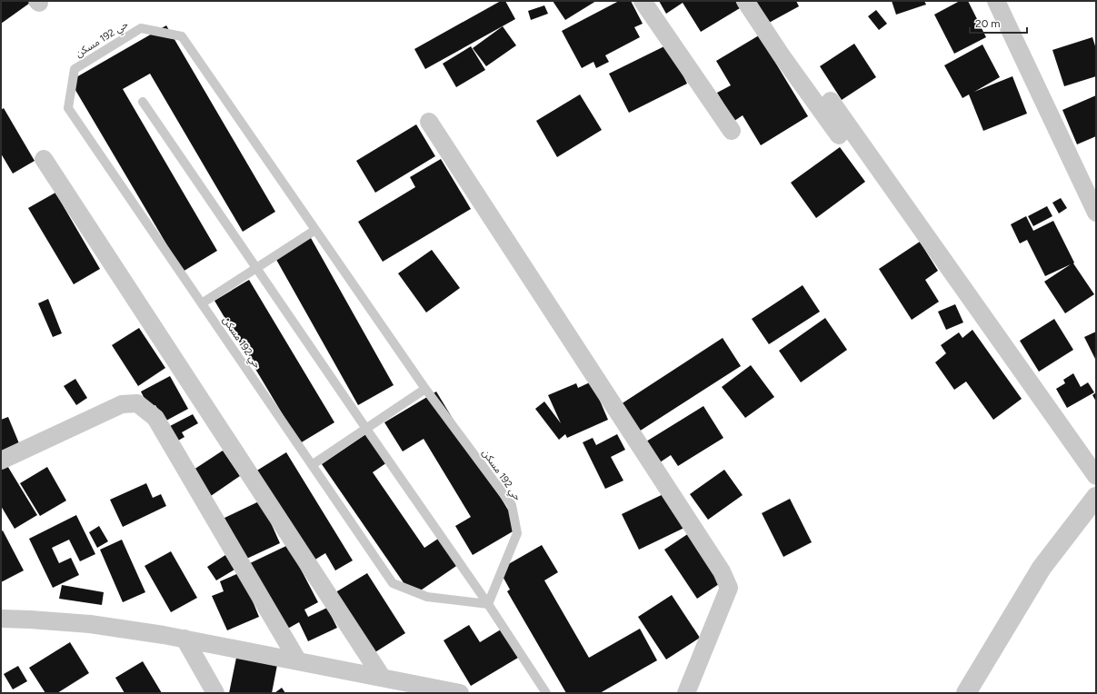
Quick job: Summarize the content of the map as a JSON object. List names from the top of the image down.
{
  "streets": {
    "lane": ["حي 192 مسكن"]
  },
  "scale_bar": "20 m"
}
